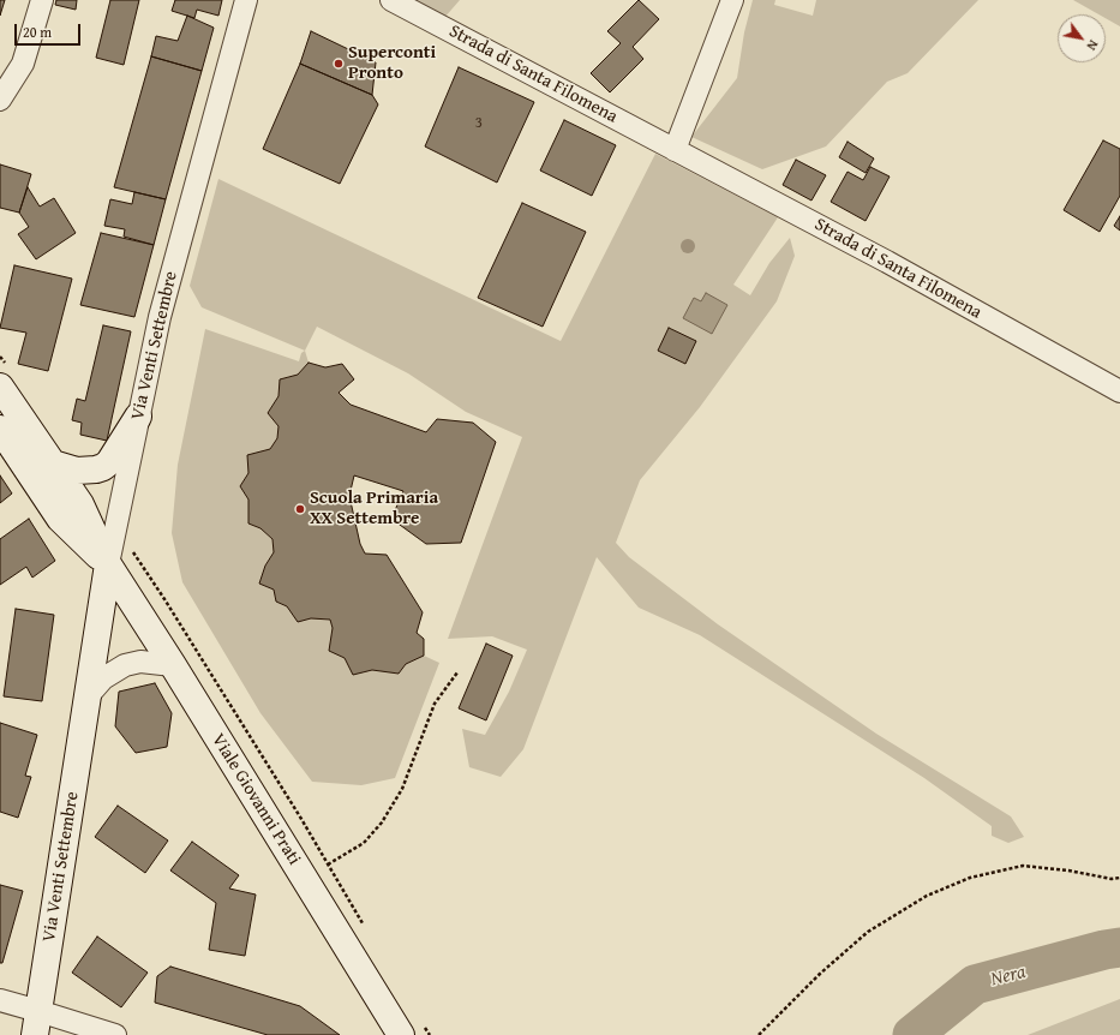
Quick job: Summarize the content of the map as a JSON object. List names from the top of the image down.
{
  "streets": {
    "main road": ["Via Venti Settembre", "Viale Giovanni Prati"],
    "street": ["Strada di Santa Filomena"]
  },
  "crossings": [
    ["Via Venti Settembre", "Viale Giovanni Prati"]
  ],
  "water": ["Nera"],
  "places": ["Superconti Pronto", "Scuola Primaria XX Settembre"],
  "house_numbers": ["3"],
  "scale_bar": "20 m",
  "north": "bottom right"
}
